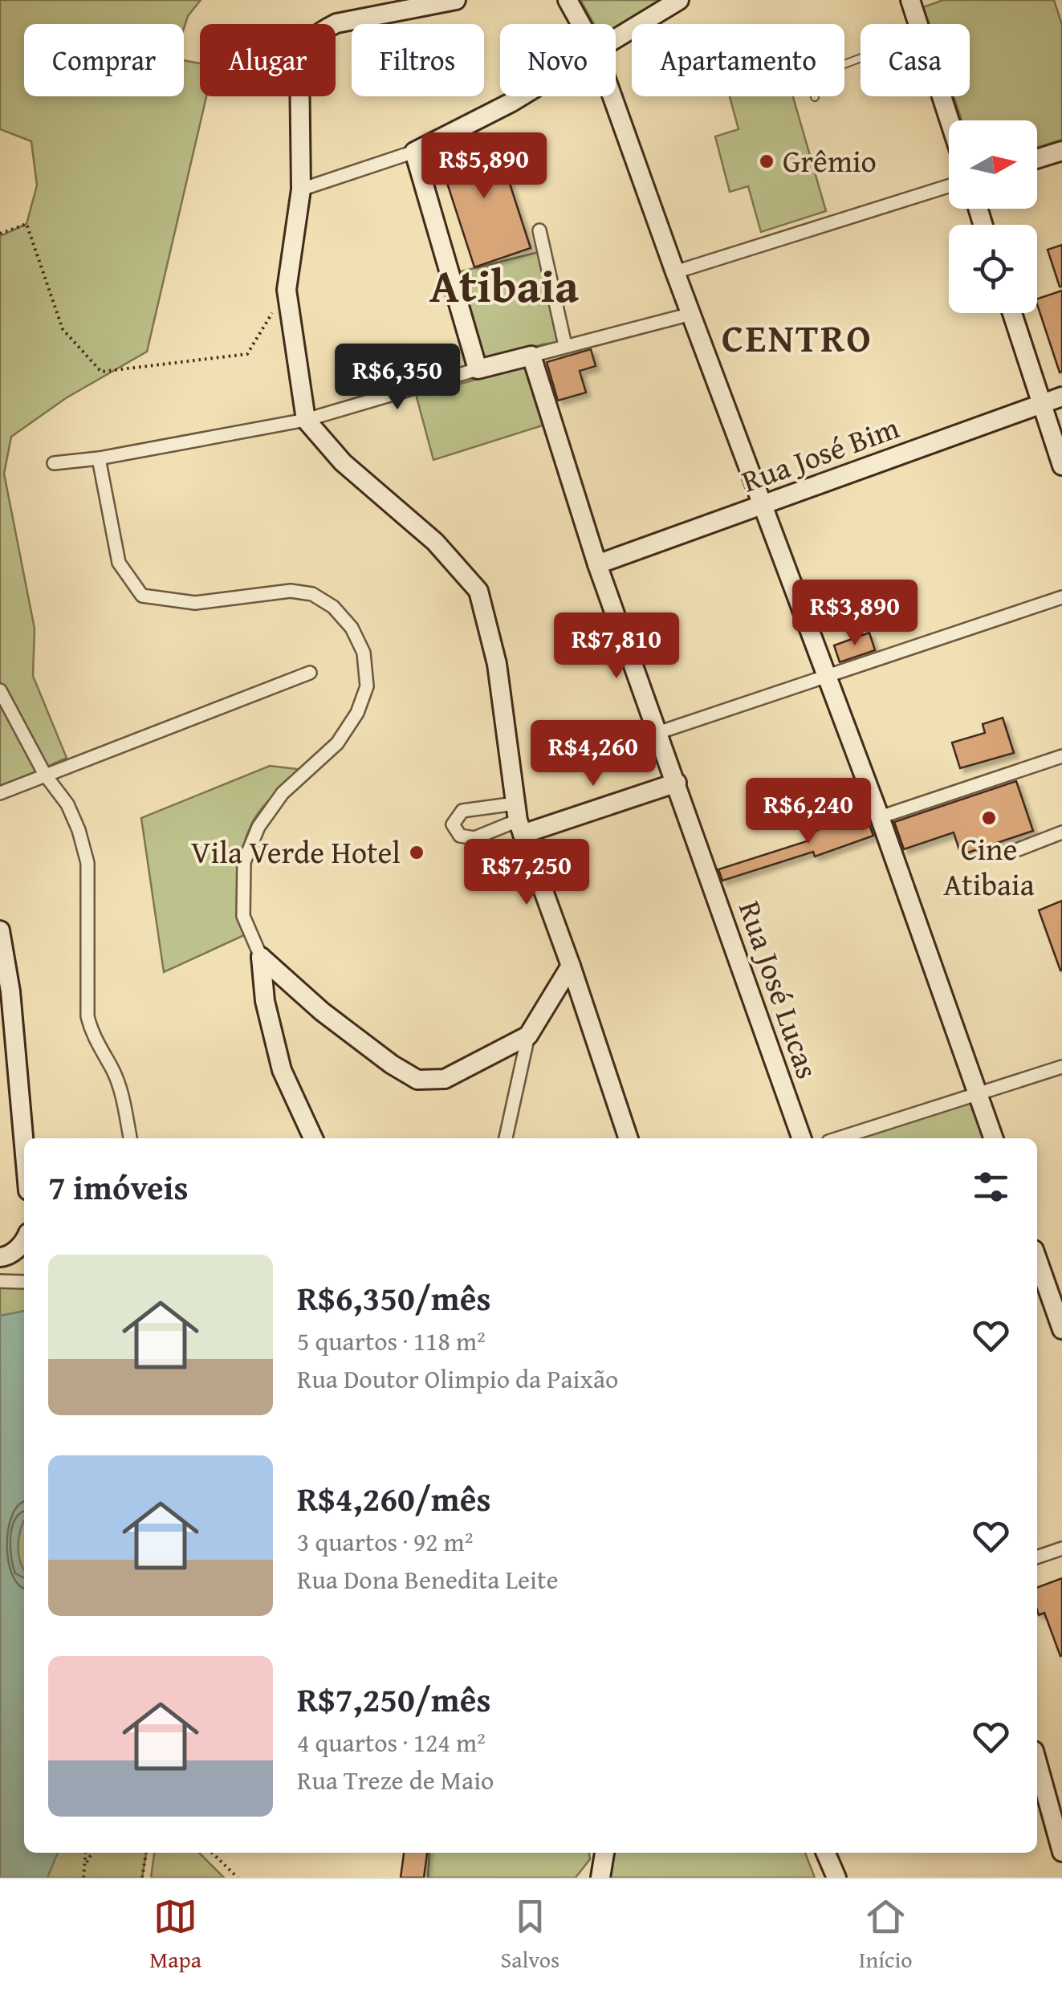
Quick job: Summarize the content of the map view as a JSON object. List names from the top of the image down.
{
  "streets": {
    "main road": ["Rua José Bim", "Rua José Lucas"]
  },
  "crossings": [
    ["Rua José Bim", "Rua José Lucas"]
  ],
  "districts": ["Atibaia", "CENTRO"],
  "places": ["Grêmio", "Cine Atibaia", "Vila Verde Hotel"],
  "north": "right",
  "page": {
    "chip": [
      "Comprar",
      "Alugar",
      "Filtros",
      "Novo",
      "Apartamento",
      "Casa"
    ],
    "price": [
      "R$5,890",
      "R$6,350",
      "R$3,890",
      "R$7,810",
      "R$4,260",
      "R$6,240",
      "R$7,250"
    ],
    "heading": "7 imóveis",
    "list": [
      {
        "name": "R$6,350/mês",
        "note": "5 quartos · 118 m² · Rua Doutor Olimpio da Paixão"
      },
      {
        "name": "R$4,260/mês",
        "note": "3 quartos · 92 m² · Rua Dona Benedita Leite"
      },
      {
        "name": "R$7,250/mês",
        "note": "4 quartos · 124 m² · Rua Treze de Maio"
      }
    ],
    "tabs": ["Mapa", "Salvos", "Início"]
  }
}
